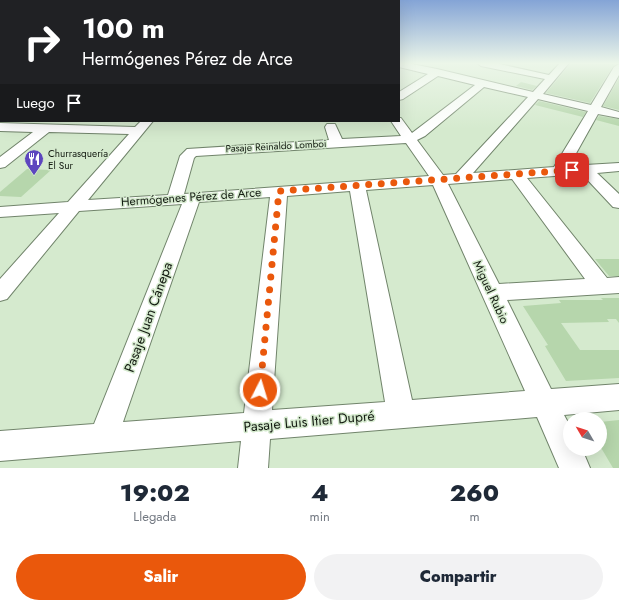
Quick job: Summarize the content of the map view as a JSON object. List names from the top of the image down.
{
  "streets": {
    "street": [
      "Pasaje Reinaldo Lomboi",
      "Hermógenes Pérez de Arce",
      "Miguel Rubio",
      "Pasaje Juan Cánepa",
      "Pasaje Luis Itier Dupré"
    ]
  },
  "crossings": [
    ["Pasaje Reinaldo Lomboi", "Hermógenes Pérez de Arce"],
    ["Pasaje Reinaldo Lomboi", "Miguel Rubio"],
    ["Hermógenes Pérez de Arce", "Miguel Rubio"],
    ["Hermógenes Pérez de Arce", "Pasaje Juan Cánepa"],
    ["Miguel Rubio", "Pasaje Luis Itier Dupré"],
    ["Pasaje Juan Cánepa", "Pasaje Luis Itier Dupré"]
  ],
  "places": {
    "restaurant": ["Churrasquería El Sur"]
  },
  "north": "top left",
  "page": {
    "turn": ["100 m", "Hermógenes Pérez de Arce"],
    "then": "Luego",
    "eta": [
      "19:02",
      "Llegada",
      "4",
      "min",
      "260",
      "m"
    ],
    "buttons": ["Salir", "Compartir"]
  }
}
